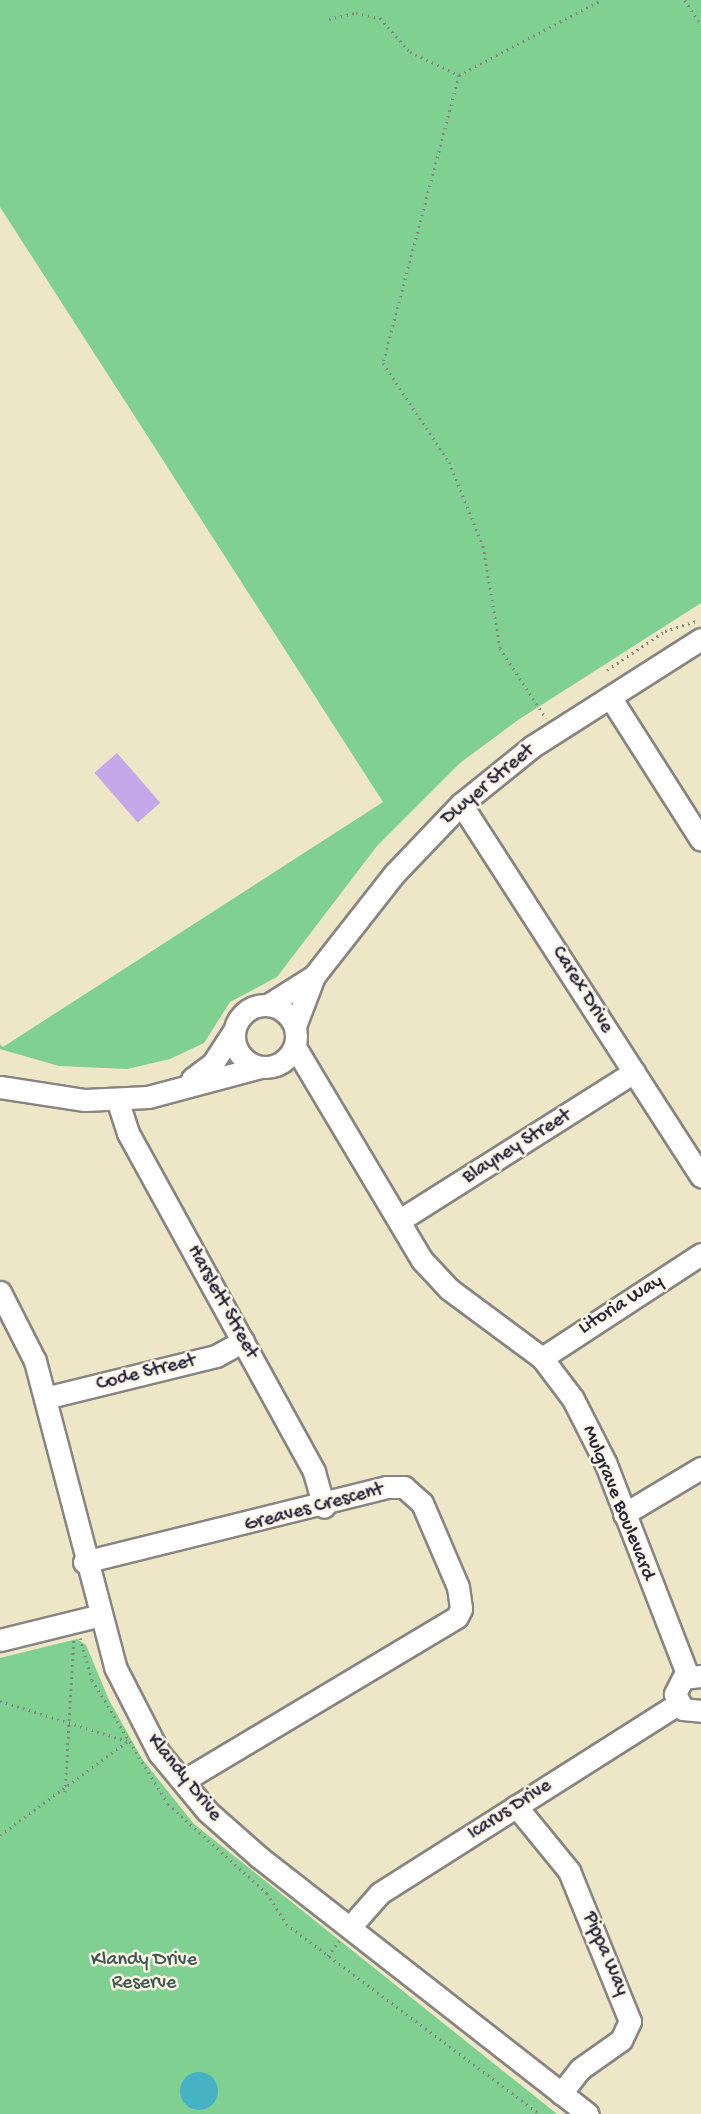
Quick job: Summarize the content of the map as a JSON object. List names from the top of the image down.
{
  "streets": {
    "street": [
      "Dwyer Street",
      "Carex Drive",
      "Blayney Street",
      "Harslett Street",
      "Litoria Way",
      "Code Street",
      "Mulgrave Boulevard",
      "Greaves Crescent",
      "Klandy Drive",
      "Icarus Drive",
      "Pippa Way"
    ]
  },
  "crossings": [
    ["Dwyer Street", "Carex Drive"],
    ["Dwyer Street", "Mulgrave Boulevard"],
    ["Carex Drive", "Blayney Street"],
    ["Blayney Street", "Mulgrave Boulevard"],
    ["Harslett Street", "Code Street"],
    ["Harslett Street", "Greaves Crescent"],
    ["Litoria Way", "Mulgrave Boulevard"],
    ["Code Street", "Klandy Drive"],
    ["Greaves Crescent", "Klandy Drive"],
    ["Klandy Drive", "Icarus Drive"],
    ["Klandy Drive", "Pippa Way"],
    ["Icarus Drive", "Pippa Way"]
  ],
  "parks": ["Klandy Drive Reserve"]
}
